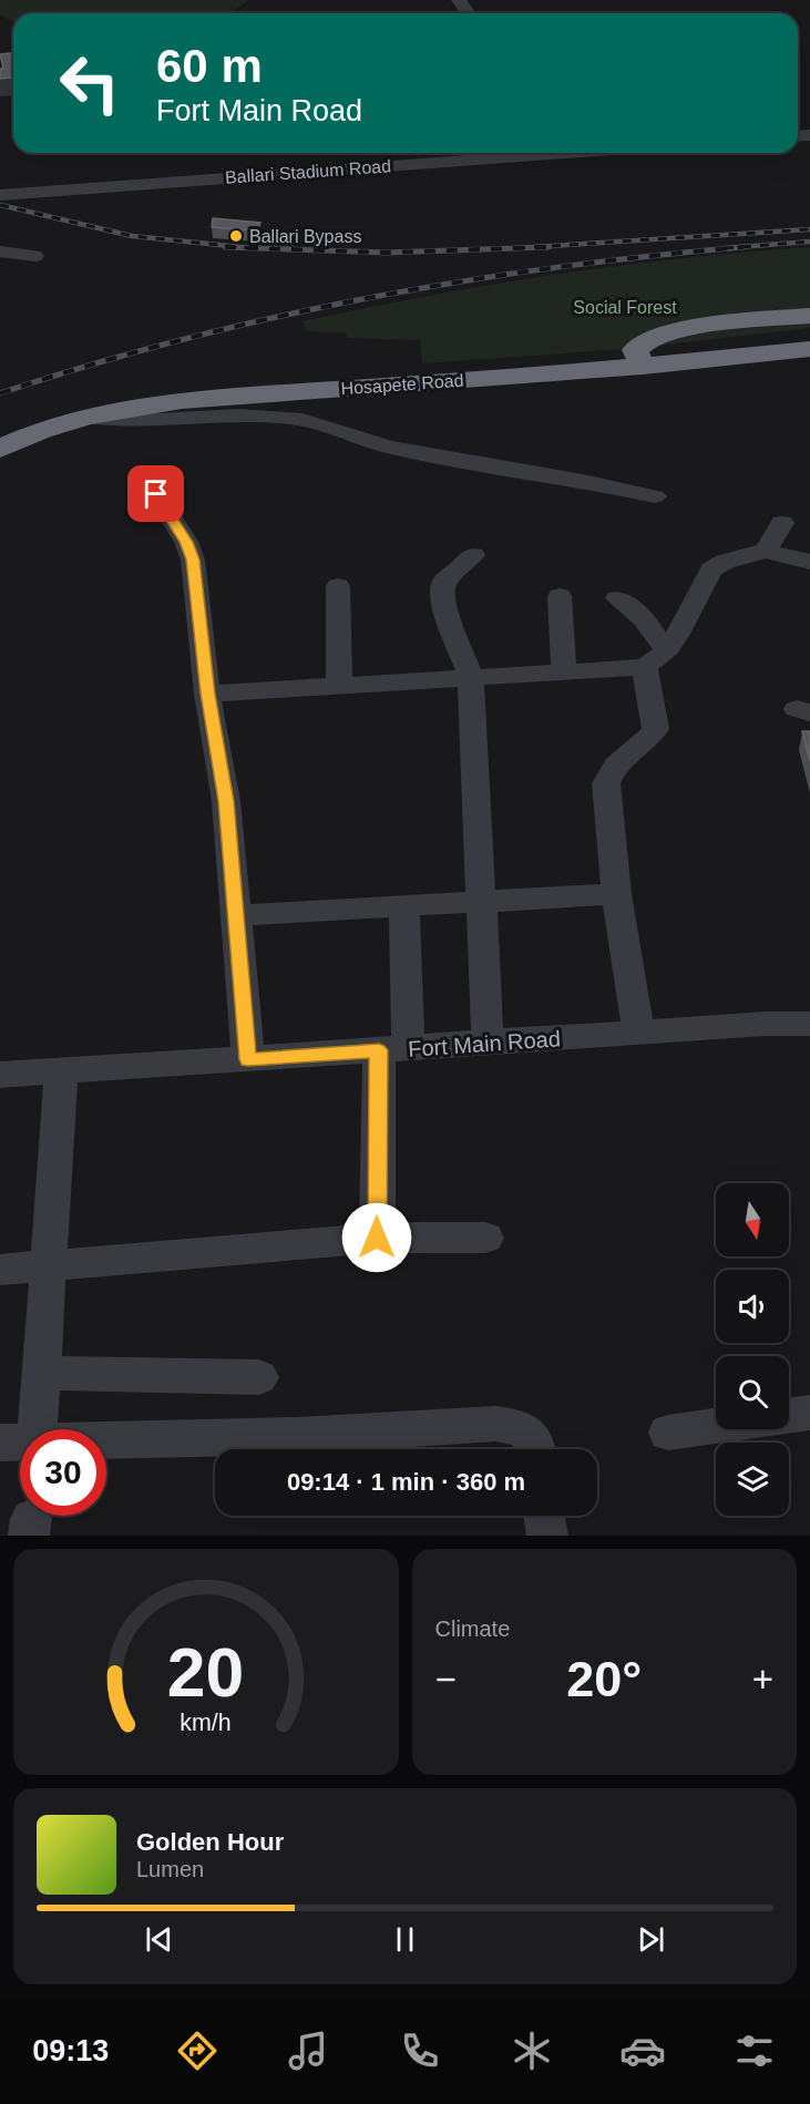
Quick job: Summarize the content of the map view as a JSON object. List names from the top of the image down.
{
  "streets": {
    "highway": ["Hosapete Road"],
    "street": ["Ballari Stadium Road", "Fort Main Road"]
  },
  "parks": ["Social Forest"],
  "places": ["Ballari Bypass"],
  "north": "bottom",
  "page": {
    "turn": ["60 m", "Fort Main Road"],
    "limit": "30",
    "trip": "09:14 · 1 min · 360 m",
    "tile": "Climate",
    "heat": ["−", "20°", "+"],
    "song": ["Golden Hour", "Lumen"],
    "tabs": "09:13",
    "gauge": ["20", "km/h"]
  }
}
